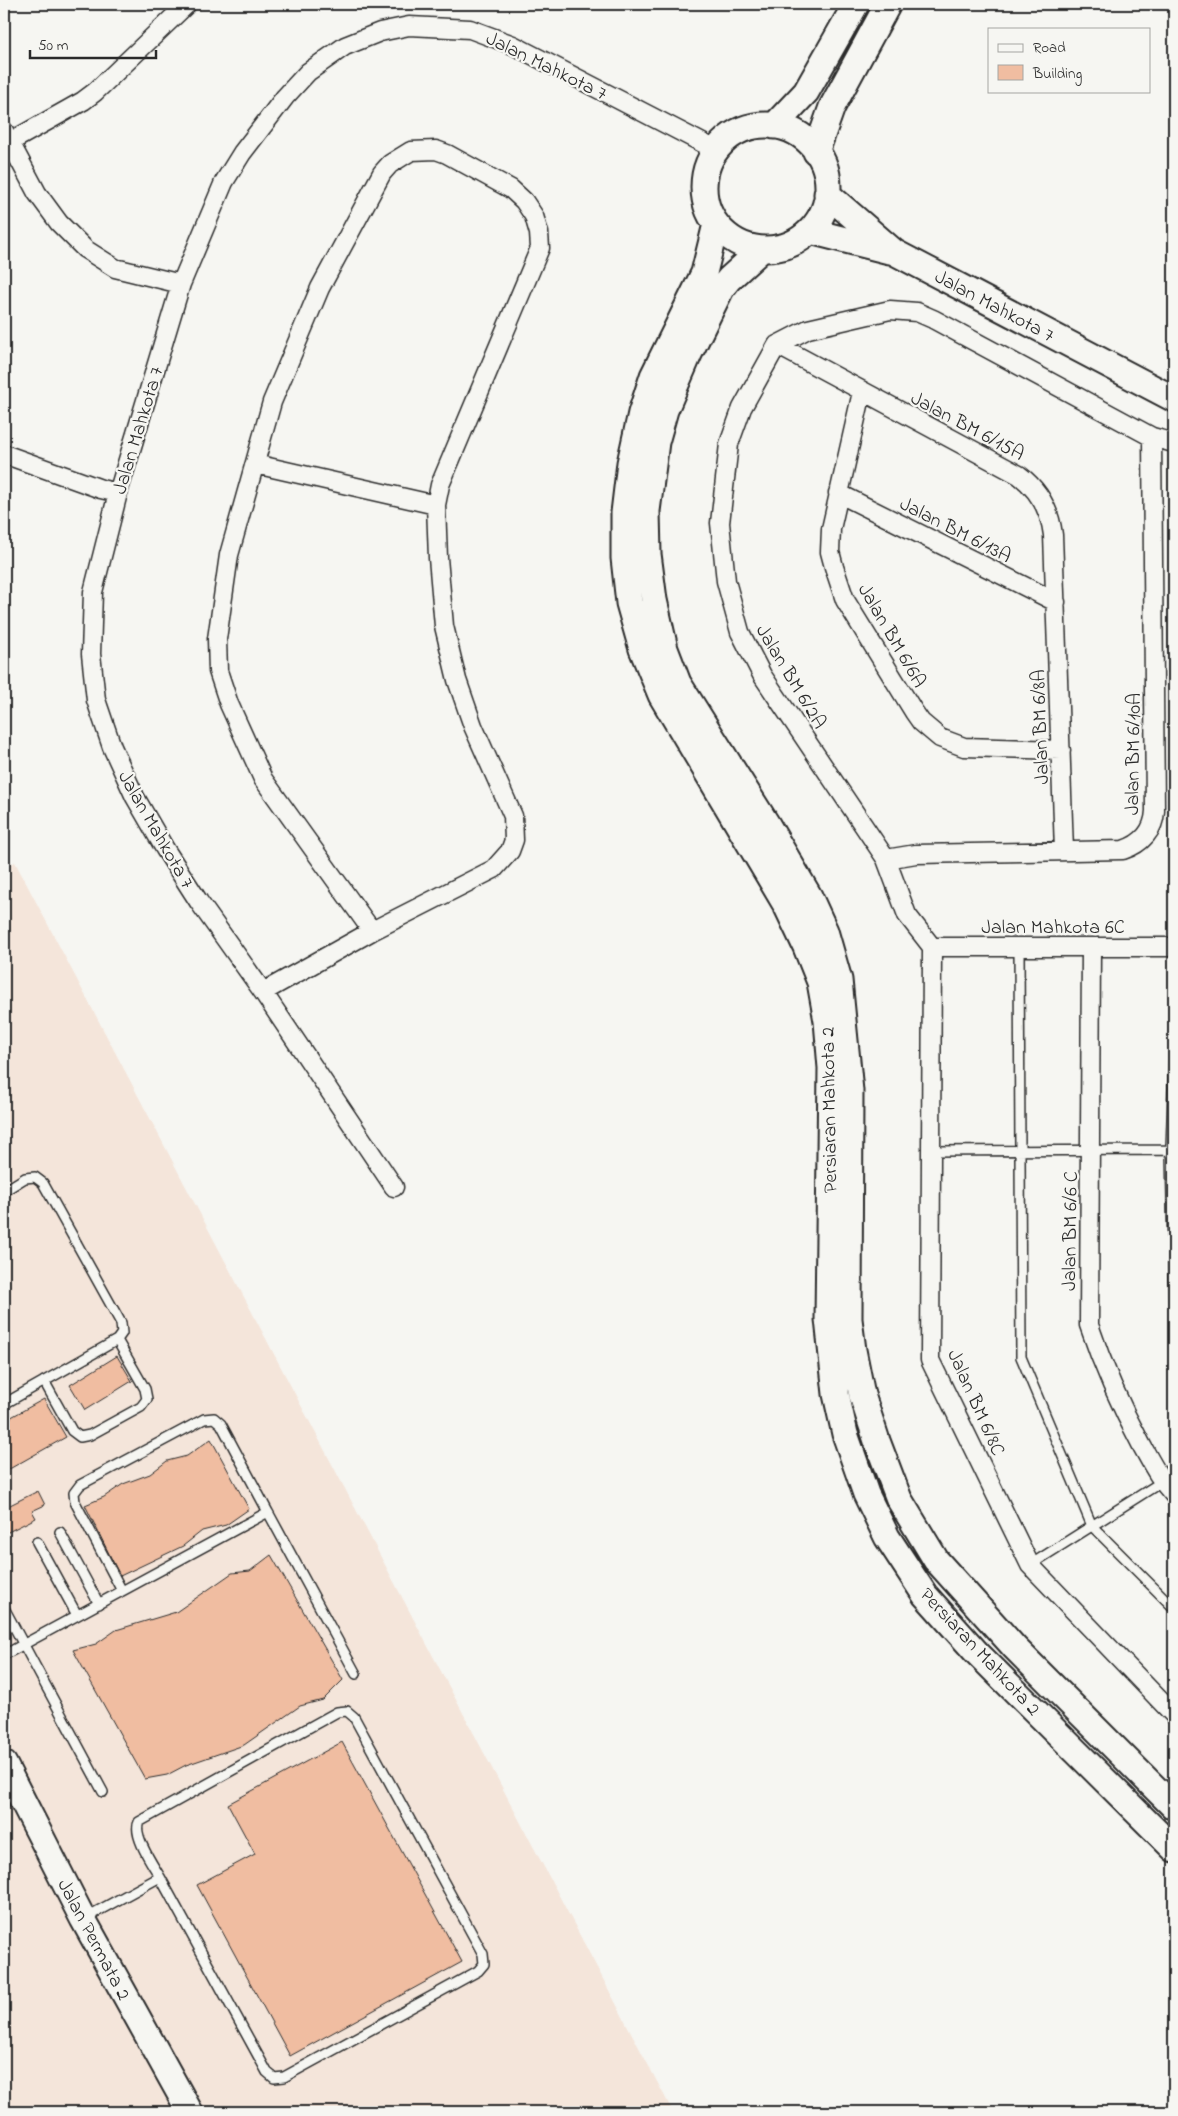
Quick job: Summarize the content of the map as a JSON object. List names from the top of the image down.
{
  "streets": {
    "main road": ["Jalan Mahkota 7", "Persiaran Mahkota 2", "Jalan Permata 2"],
    "street": [
      "Jalan BM 6/15A",
      "Jalan BM 6/13A",
      "Jalan BM 6/6A",
      "Jalan BM 6/2A",
      "Jalan BM 6/8A",
      "Jalan BM 6/10A",
      "Jalan Mahkota 6C",
      "Jalan BM 6/6 C",
      "Jalan BM 6/8C"
    ]
  },
  "crossings": [
    ["Jalan Mahkota 7", "Persiaran Mahkota 2"],
    ["Jalan BM 6/15A", "Jalan BM 6/13A"],
    ["Jalan BM 6/15A", "Jalan BM 6/6A"],
    ["Jalan BM 6/15A", "Jalan BM 6/2A"],
    ["Jalan BM 6/15A", "Jalan BM 6/8A"],
    ["Jalan BM 6/13A", "Jalan BM 6/6A"],
    ["Jalan BM 6/13A", "Jalan BM 6/8A"],
    ["Jalan BM 6/6A", "Jalan BM 6/8A"],
    ["Jalan BM 6/2A", "Jalan BM 6/10A"],
    ["Jalan BM 6/2A", "Jalan Mahkota 6C"],
    ["Jalan BM 6/2A", "Jalan BM 6/8C"],
    ["Jalan BM 6/8A", "Jalan BM 6/10A"],
    ["Jalan Mahkota 6C", "Jalan BM 6/6 C"],
    ["Jalan Mahkota 6C", "Jalan BM 6/8C"]
  ],
  "legend": ["Road", "Building"],
  "scale_bar": "50 m"
}
